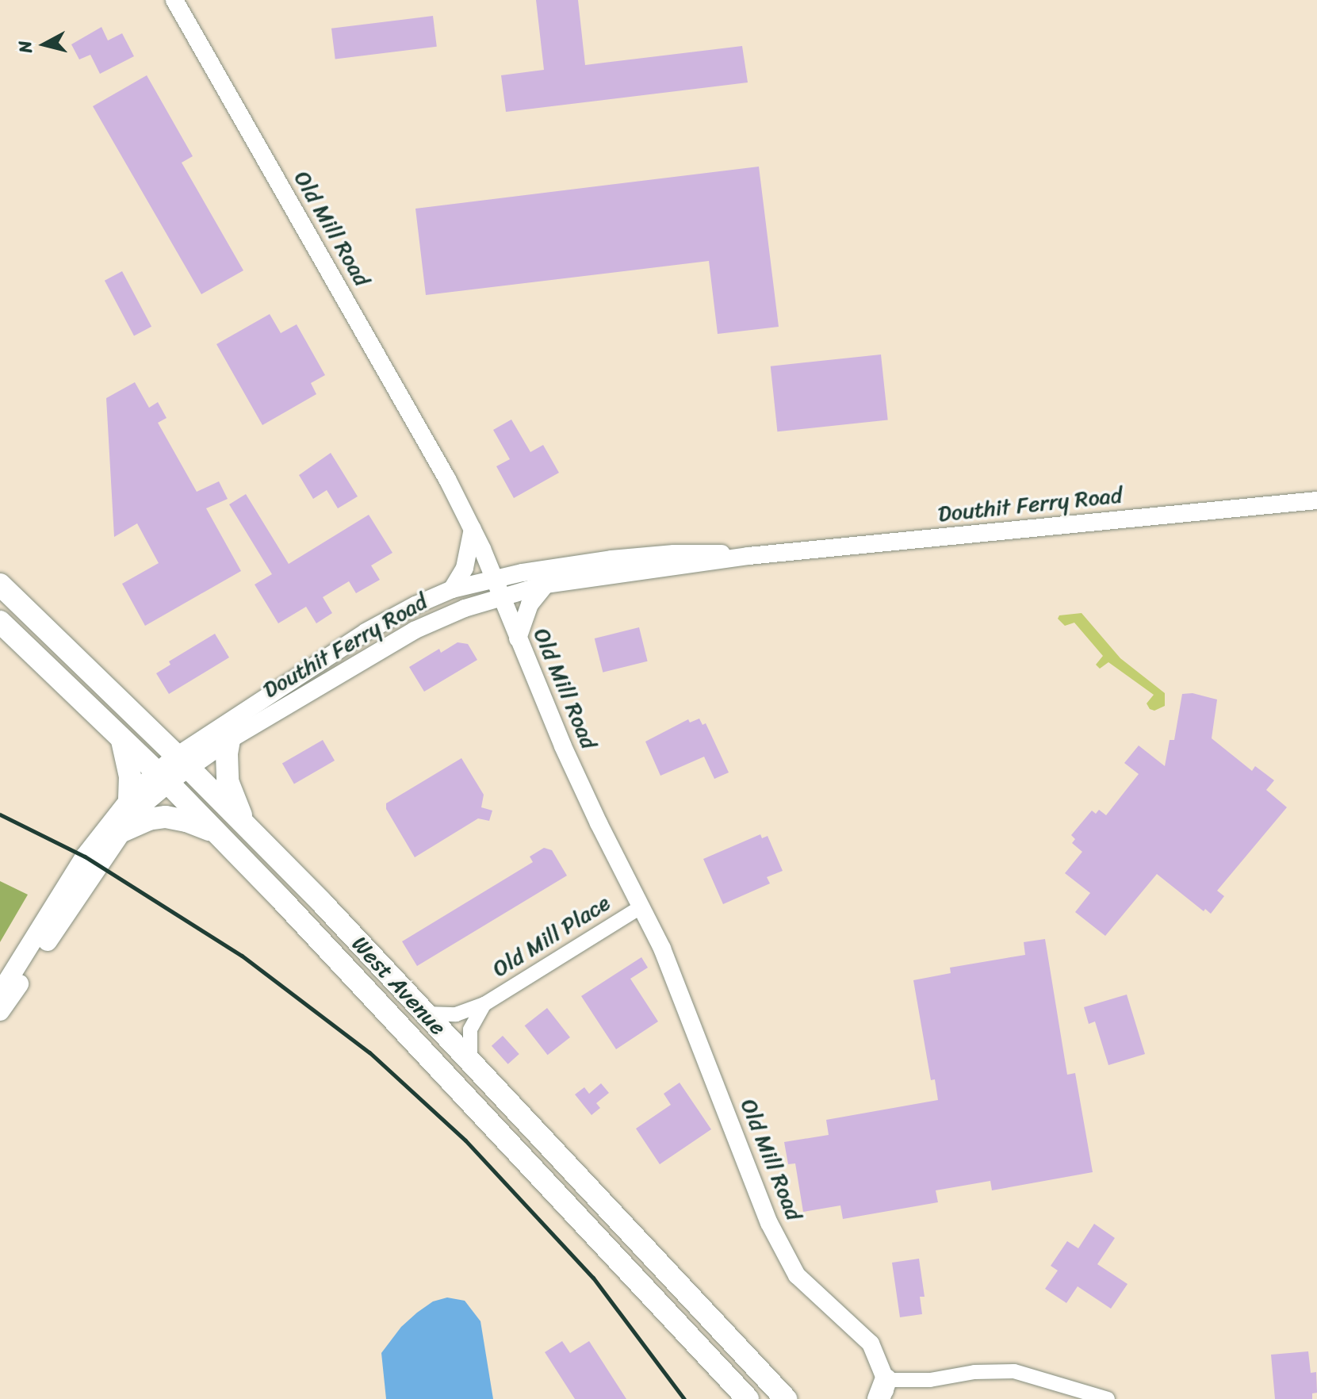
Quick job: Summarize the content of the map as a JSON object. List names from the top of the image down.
{
  "streets": {
    "main road": ["West Avenue"],
    "street": ["Old Mill Road", "Douthit Ferry Road", "Old Mill Place"]
  },
  "crossings": [
    ["Old Mill Road", "Douthit Ferry Road"],
    ["Old Mill Road", "Old Mill Place"],
    ["Douthit Ferry Road", "West Avenue"],
    ["Old Mill Place", "West Avenue"]
  ],
  "north": "left"
}
